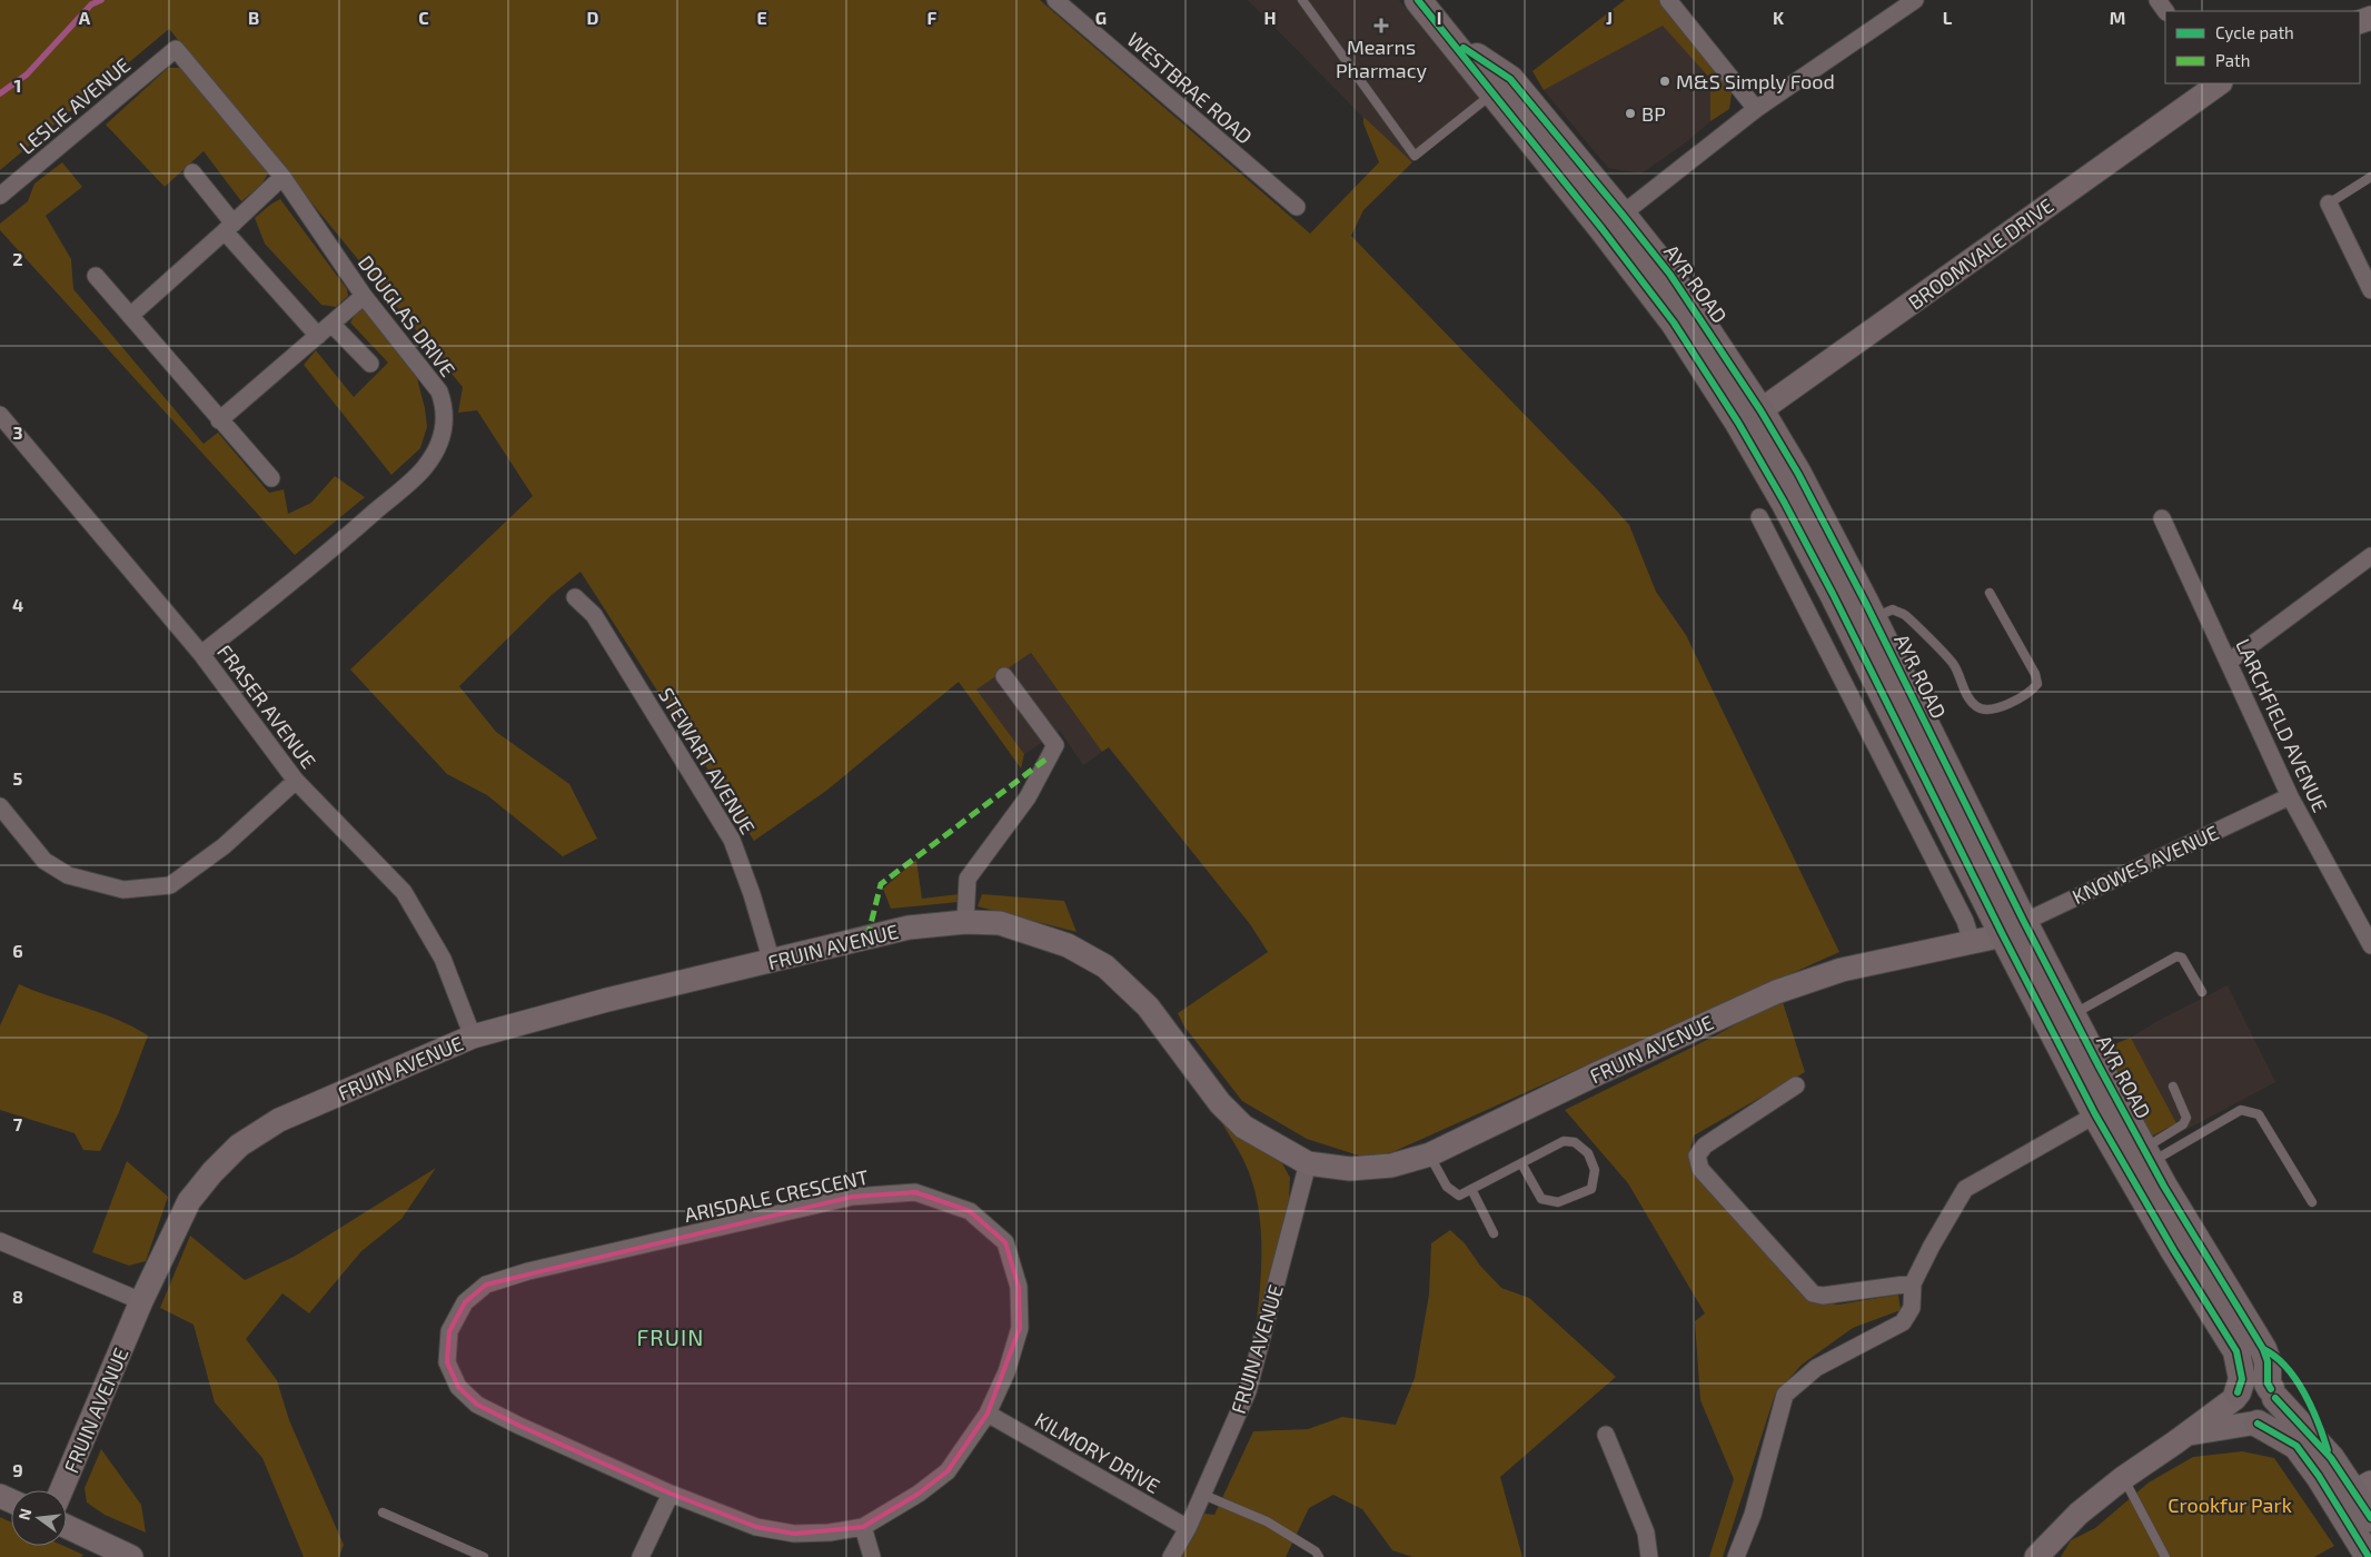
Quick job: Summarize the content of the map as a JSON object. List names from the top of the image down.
{
  "streets": {
    "street": [
      "WESTBRAE ROAD",
      "LESLIE AVENUE",
      "BROOMVALE DRIVE",
      "DOUGLAS DRIVE",
      "FRASER AVENUE",
      "LARCHFIELD AVENUE",
      "STEWART AVENUE",
      "KNOWES AVENUE",
      "FRUIN AVENUE",
      "ARISDALE CRESCENT",
      "KILMORY DRIVE"
    ],
    "cycle path": ["AYR ROAD"]
  },
  "crossings": [
    ["LESLIE AVENUE", "DOUGLAS DRIVE"],
    ["DOUGLAS DRIVE", "FRASER AVENUE"],
    ["FRASER AVENUE", "FRUIN AVENUE"],
    ["LARCHFIELD AVENUE", "KNOWES AVENUE"],
    ["STEWART AVENUE", "FRUIN AVENUE"],
    ["KNOWES AVENUE", "FRUIN AVENUE"],
    ["FRUIN AVENUE", "KILMORY DRIVE"],
    ["ARISDALE CRESCENT", "KILMORY DRIVE"]
  ],
  "districts": ["FRUIN"],
  "parks": ["Crookfur Park"],
  "places": {
    "health": ["Mearns Pharmacy"],
    "other": ["M&S Simply Food", "BP"]
  },
  "legend": ["Cycle path", "Path"],
  "north": "left",
  "grid": {
    "columns": [
      "A",
      "B",
      "C",
      "D",
      "E",
      "F",
      "G",
      "H",
      "I",
      "J",
      "K",
      "L",
      "M"
    ],
    "rows": [
      "1",
      "2",
      "3",
      "4",
      "5",
      "6",
      "7",
      "8",
      "9"
    ]
  }
}
